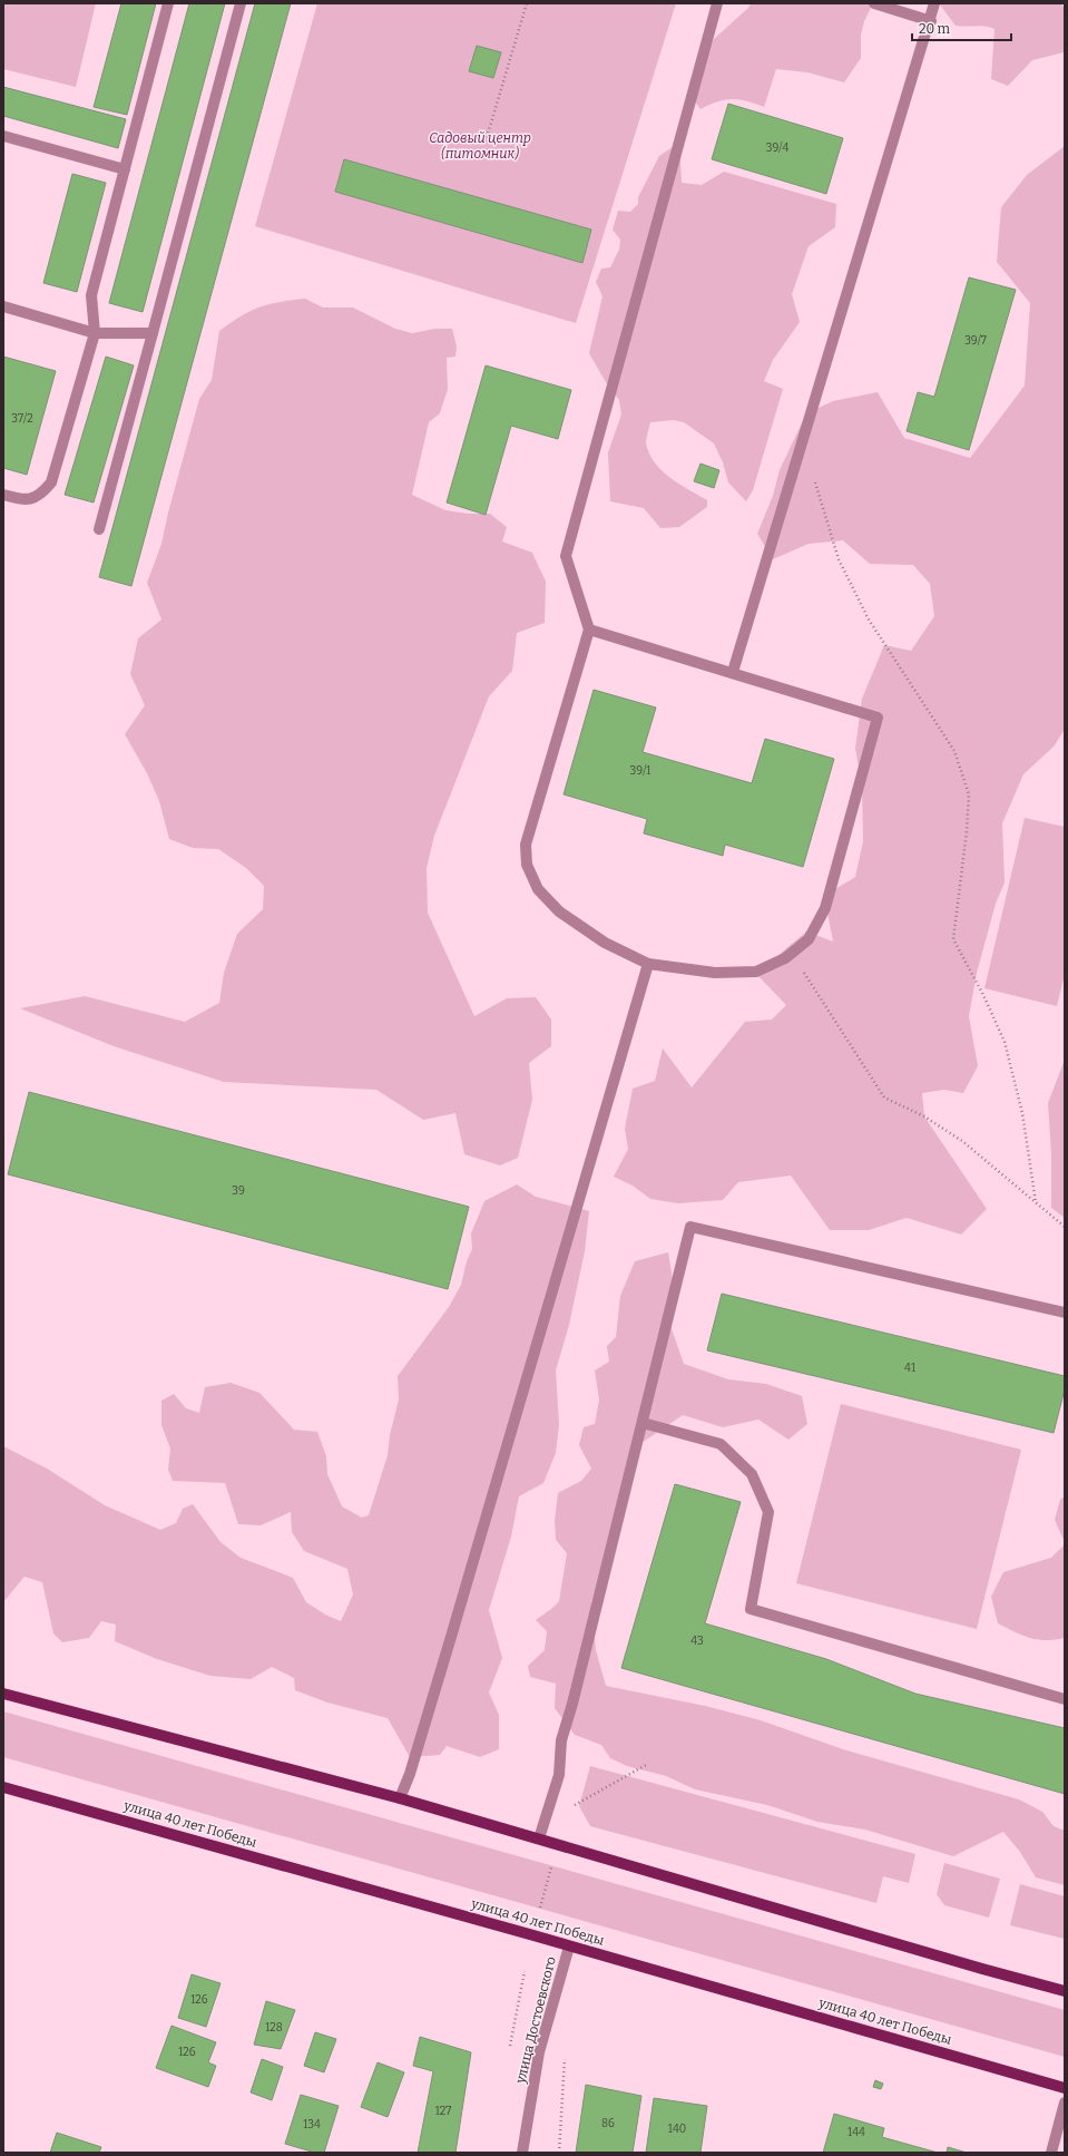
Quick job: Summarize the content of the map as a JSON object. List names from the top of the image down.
{
  "streets": {
    "main road": ["улица 40 лет Победы"],
    "street": ["улица Достоевского"]
  },
  "crossings": [
    ["улица 40 лет Победы", "улица Достоевского"]
  ],
  "parks": ["Садовый центр (питомник)"],
  "house_numbers": [
    "39/4",
    "39/7",
    "37/2",
    "39/1",
    "39",
    "41",
    "43",
    "126",
    "128",
    "126",
    "127",
    "86",
    "134",
    "140",
    "144"
  ],
  "scale_bar": "20 m"
}
